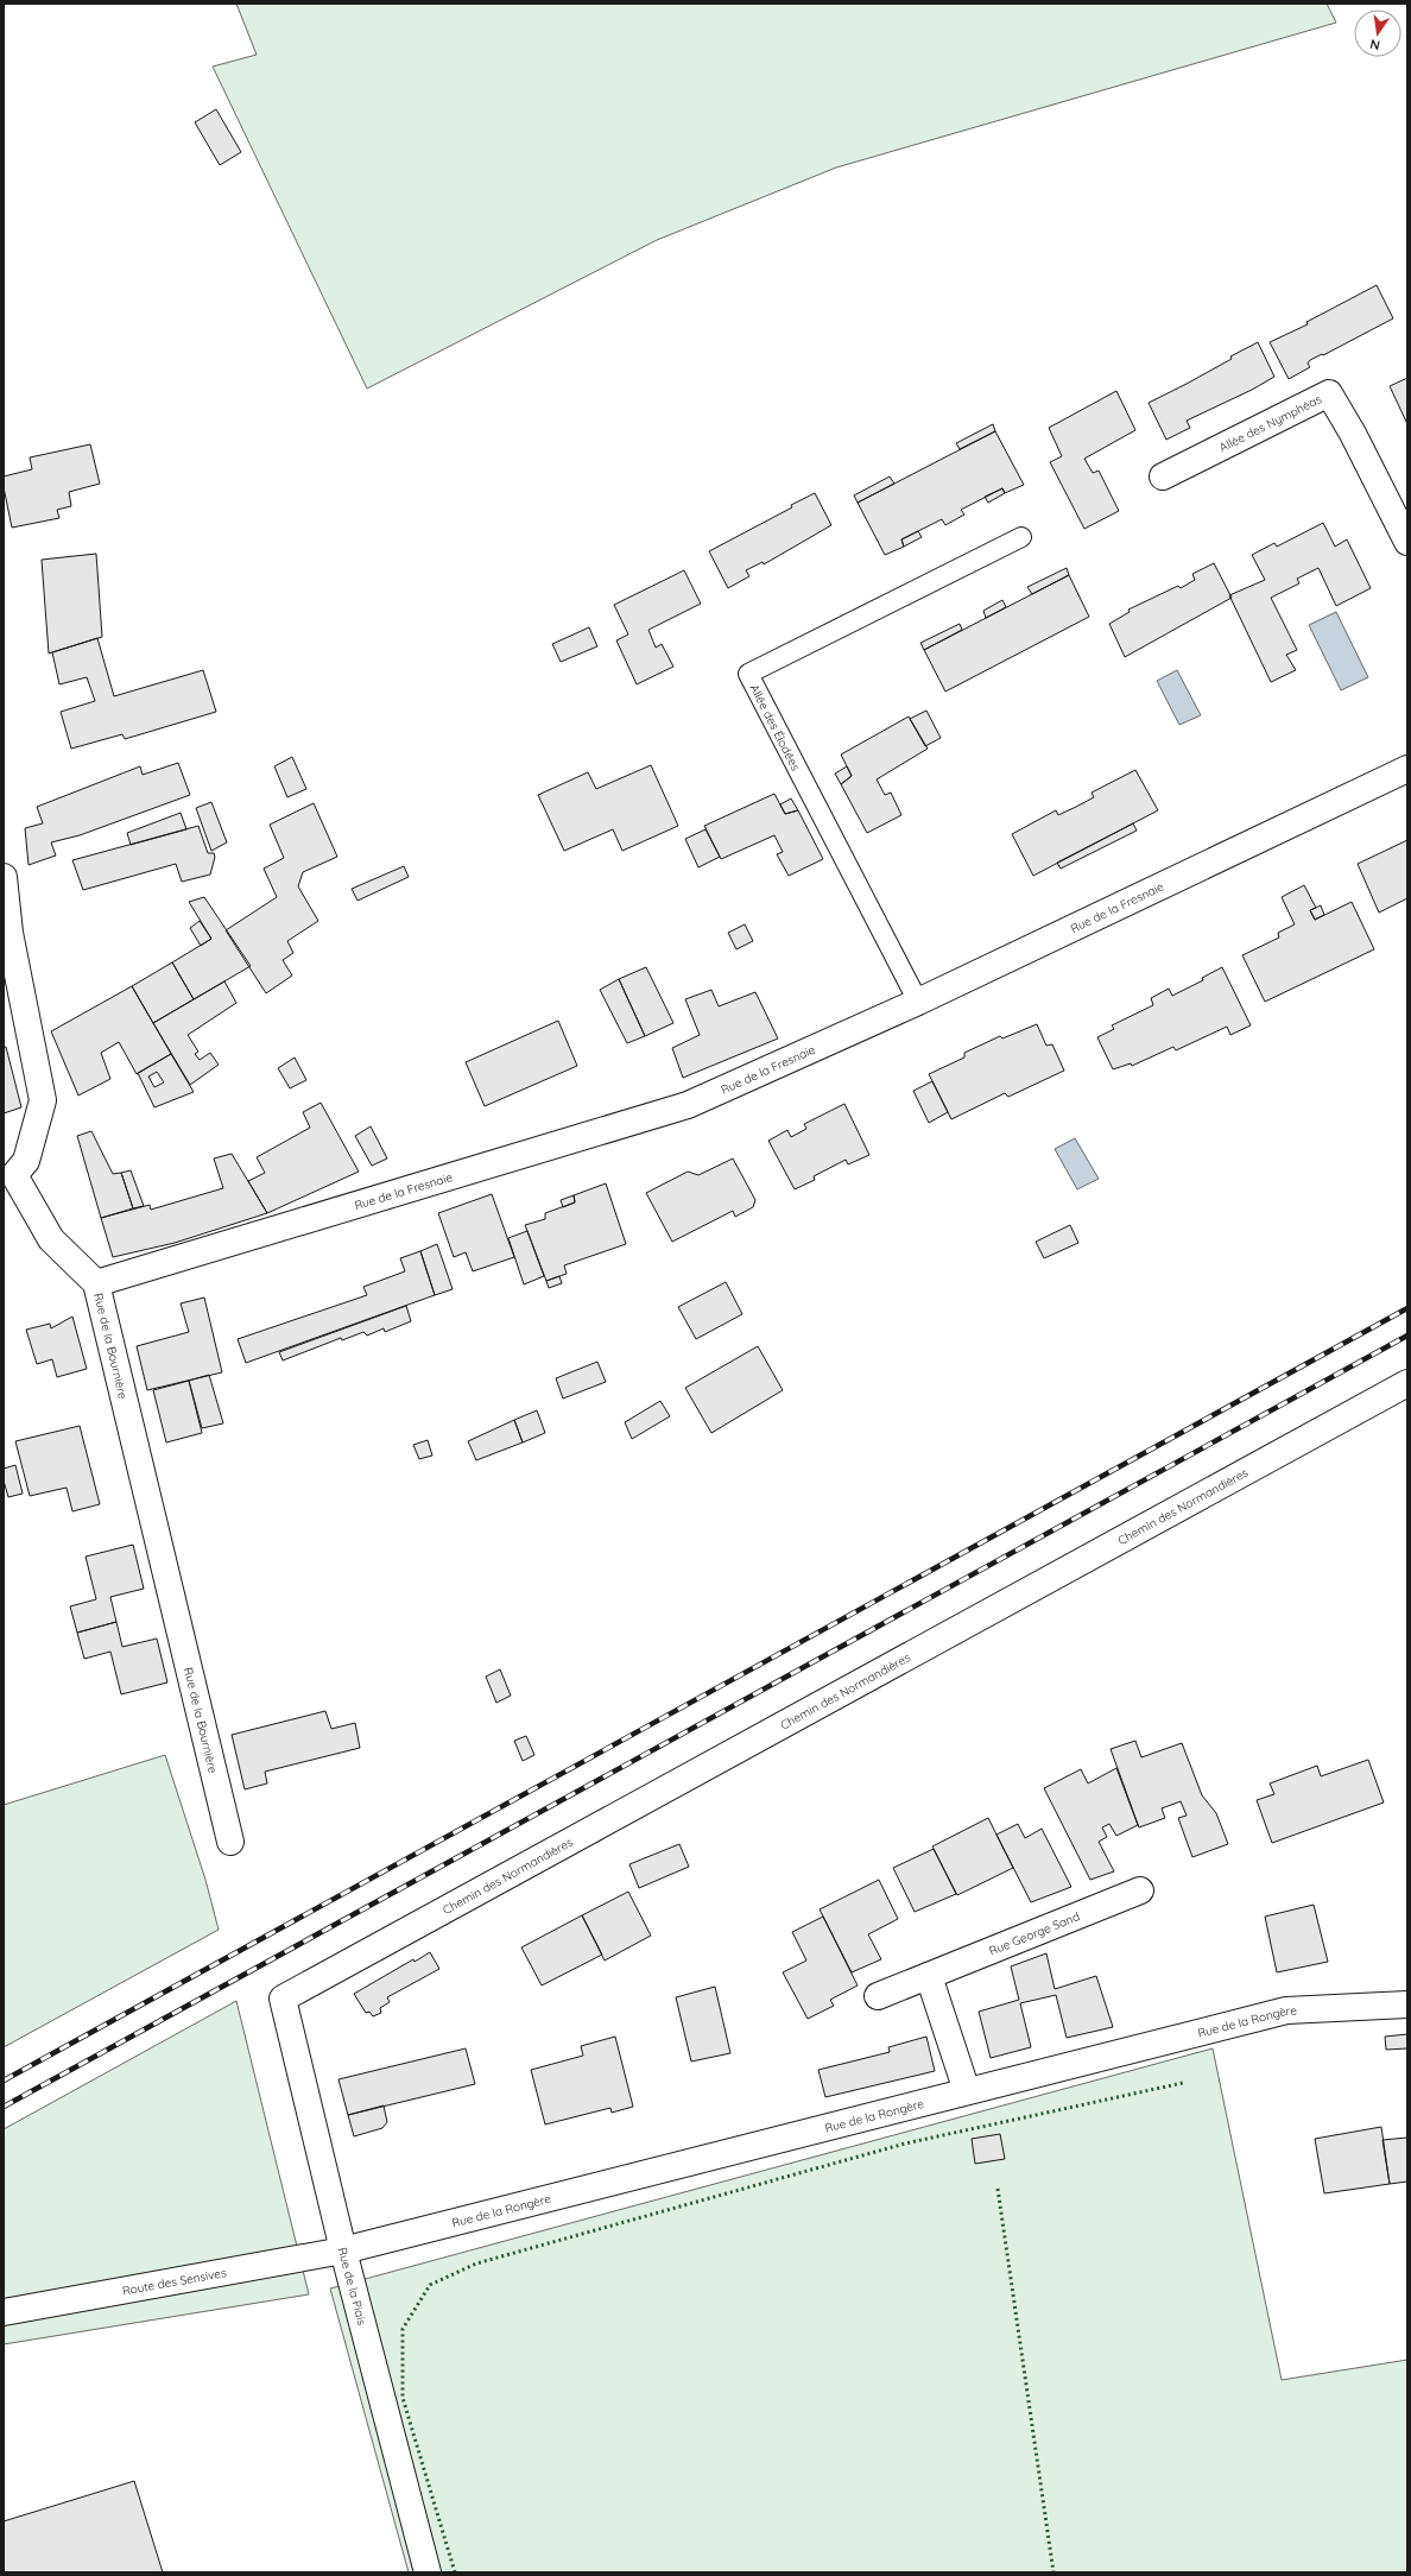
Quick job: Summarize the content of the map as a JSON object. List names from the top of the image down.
{
  "streets": {
    "street": [
      "Allée des Nymphéas",
      "Rue de la Fresnaie",
      "Rue de la Bournière",
      "Chemin des Normandières",
      "Rue George Sand",
      "Rue de la Rongère",
      "Route des Sensives",
      "Rue de la Piais"
    ],
    "lane": ["Allée des Élodées"]
  },
  "crossings": [
    ["Allée des Élodées", "Rue de la Fresnaie"],
    ["Rue de la Fresnaie", "Rue de la Bournière"],
    ["Chemin des Normandières", "Rue de la Piais"],
    ["Rue de la Rongère", "Route des Sensives"],
    ["Rue de la Rongère", "Rue de la Piais"],
    ["Route des Sensives", "Rue de la Piais"]
  ],
  "north": "bottom"
}
